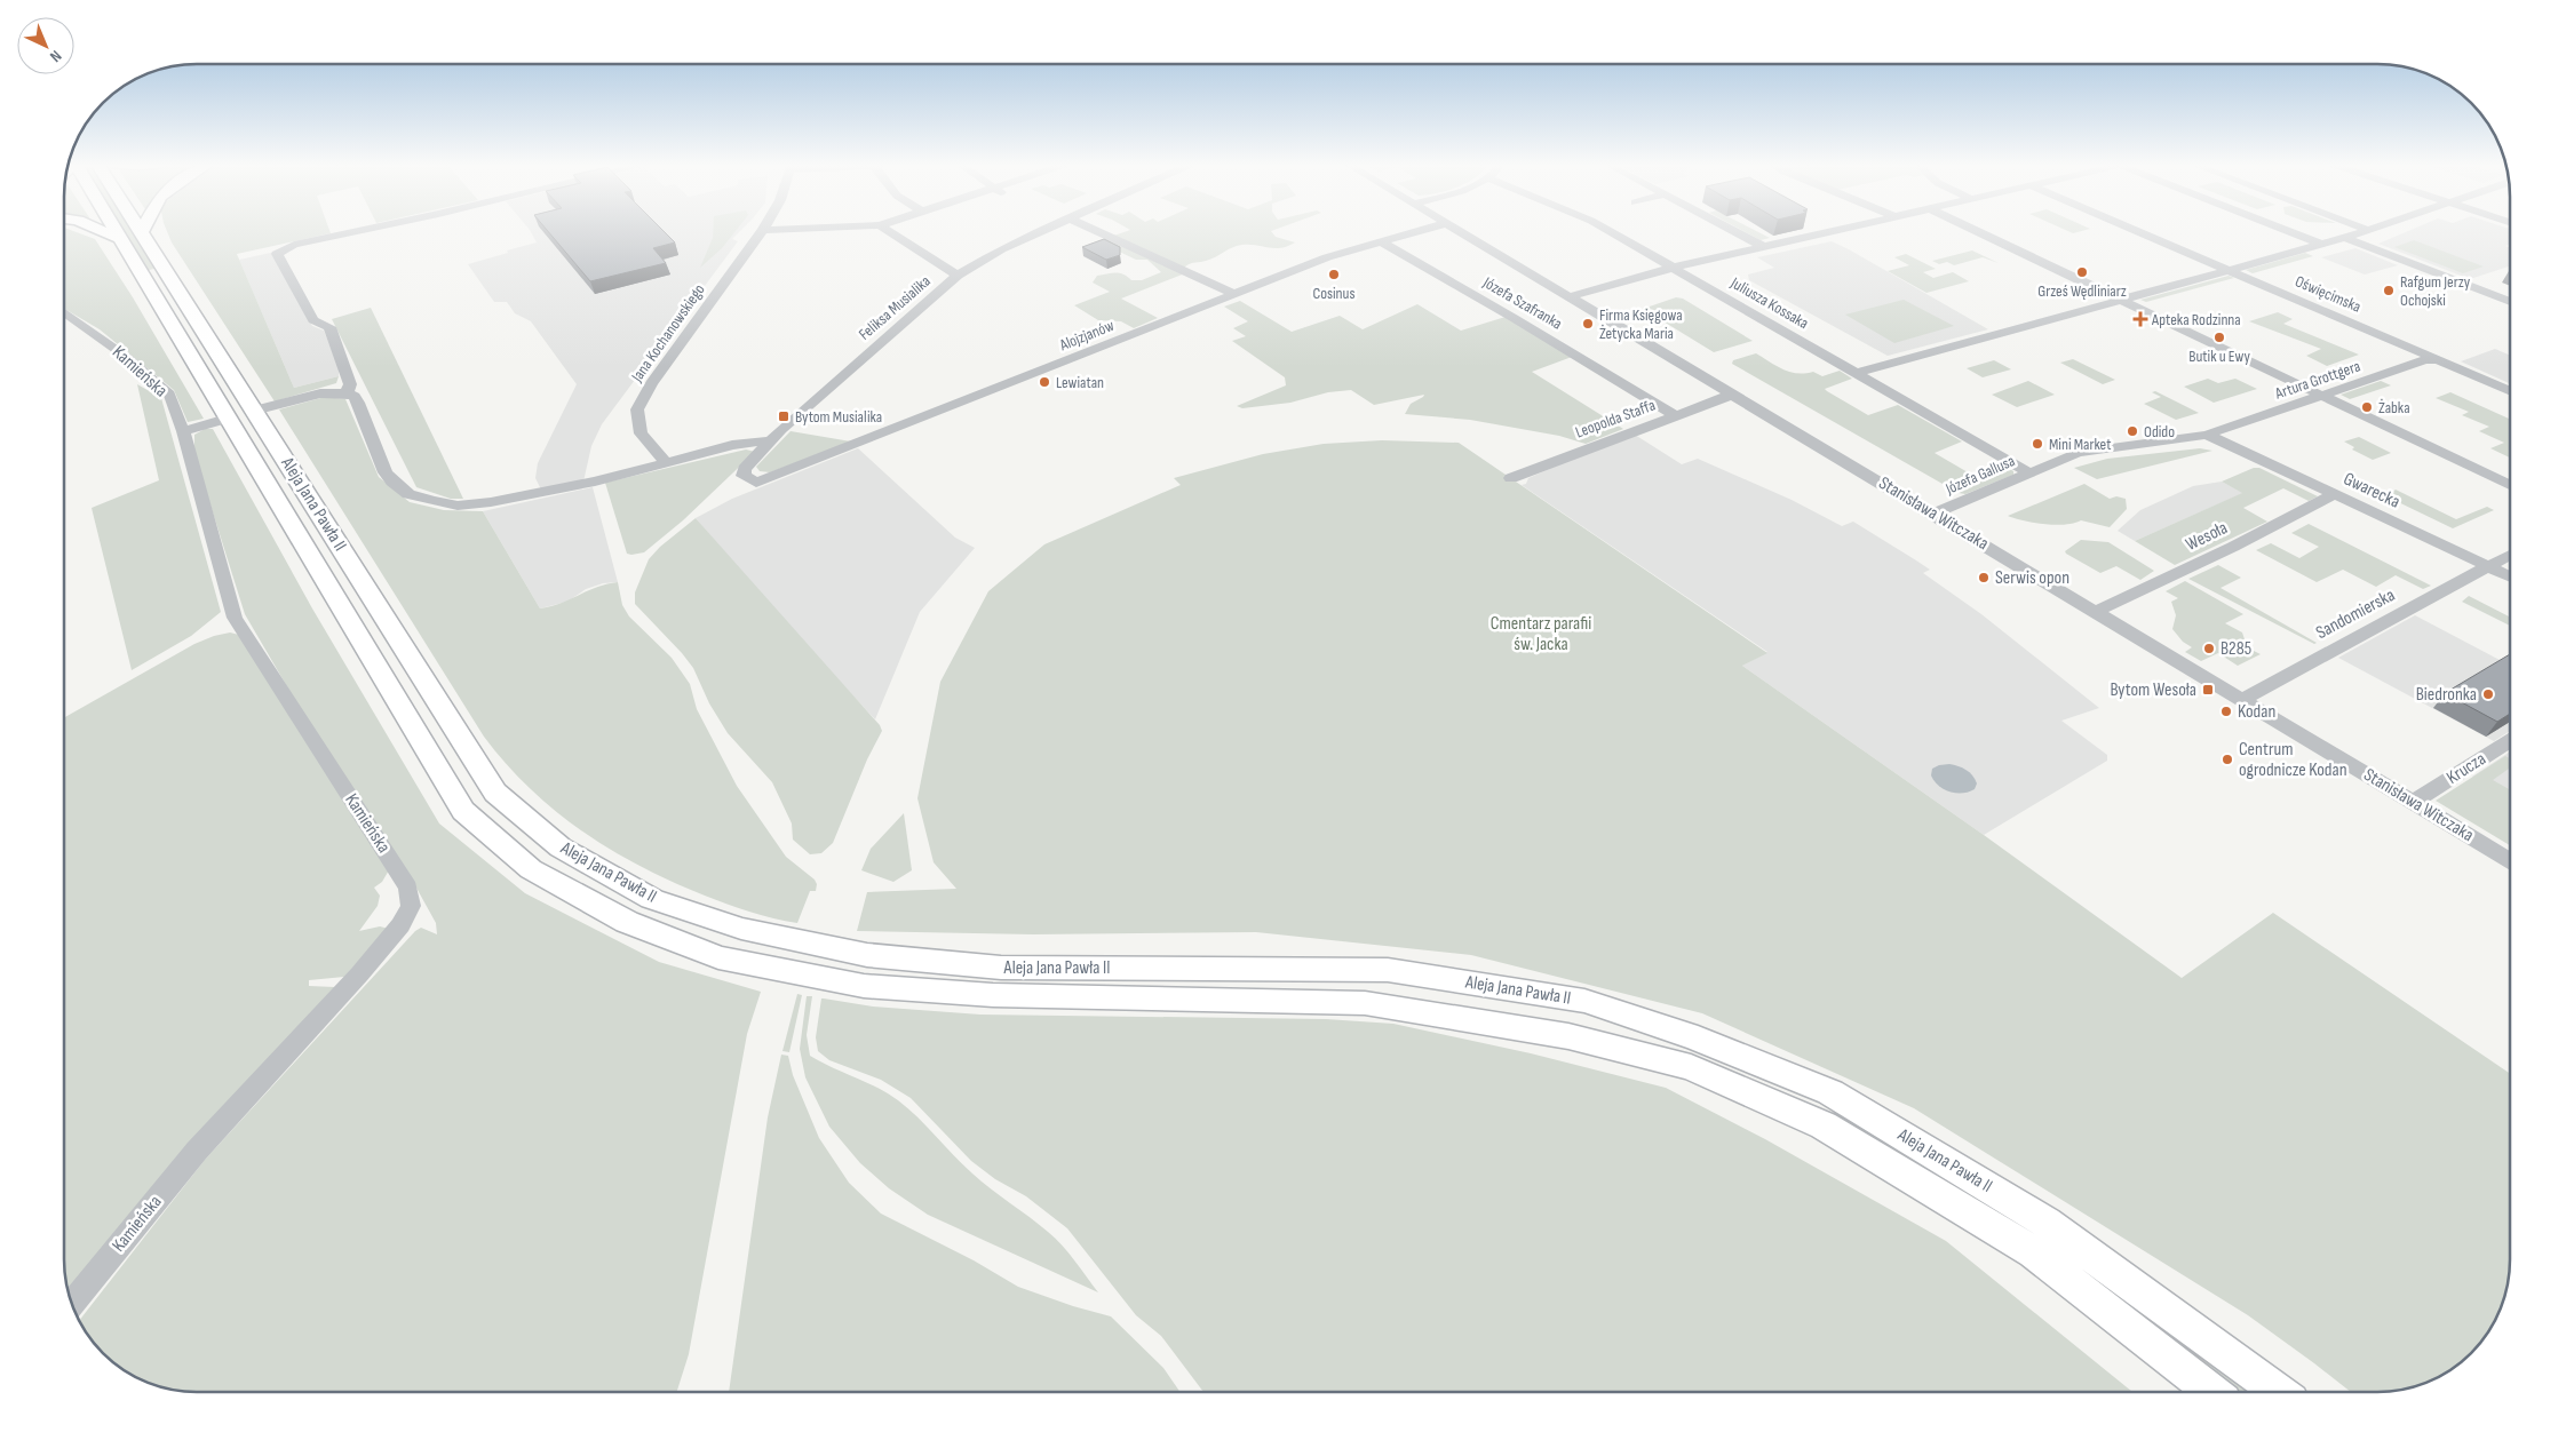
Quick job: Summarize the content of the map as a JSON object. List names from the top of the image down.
{
  "streets": {
    "main road": ["Aleja Jana Pawła II"],
    "street": [
      "Oświęcimska",
      "Józefa Szafranka",
      "Juliusza Kossaka",
      "Feliksa Musialika",
      "Jana Kochanowskiego",
      "Alojzjanów",
      "Kamieńska",
      "Artura Grottgera",
      "Leopolda Staffa",
      "Józefa Gallusa",
      "Gwarecka",
      "Stanisława Witczaka",
      "Wesoła",
      "Sandomierska",
      "Krucza"
    ]
  },
  "crossings": [
    ["Oświęcimska", "Artura Grottgera"],
    ["Józefa Szafranka", "Alojzjanów"],
    ["Józefa Szafranka", "Leopolda Staffa"],
    ["Juliusza Kossaka", "Józefa Gallusa"],
    ["Feliksa Musialika", "Alojzjanów"],
    ["Artura Grottgera", "Józefa Gallusa"],
    ["Artura Grottgera", "Gwarecka"],
    ["Leopolda Staffa", "Stanisława Witczaka"],
    ["Józefa Gallusa", "Gwarecka"],
    ["Józefa Gallusa", "Stanisława Witczaka"],
    ["Gwarecka", "Wesoła"],
    ["Gwarecka", "Sandomierska"],
    ["Stanisława Witczaka", "Wesoła"],
    ["Stanisława Witczaka", "Sandomierska"],
    ["Stanisława Witczaka", "Krucza"]
  ],
  "parks": ["Cmentarz parafii św. Jacka"],
  "places": {
    "other": [
      "Grześ Wędliniarz",
      "Cosinus",
      "Rafgum Jerzy Ochojski",
      "Firma Księgowa Żetycka Maria",
      "Butik u Ewy",
      "Lewiatan",
      "Żabka",
      "Odido",
      "Mini Market",
      "Serwis opon",
      "B285",
      "Biedronka",
      "Kodan",
      "Centrum ogrodnicze Kodan"
    ],
    "health": ["Apteka Rodzinna"],
    "transit": ["Bytom Musialika", "Bytom Wesoła"]
  },
  "north": "bottom right"
}
